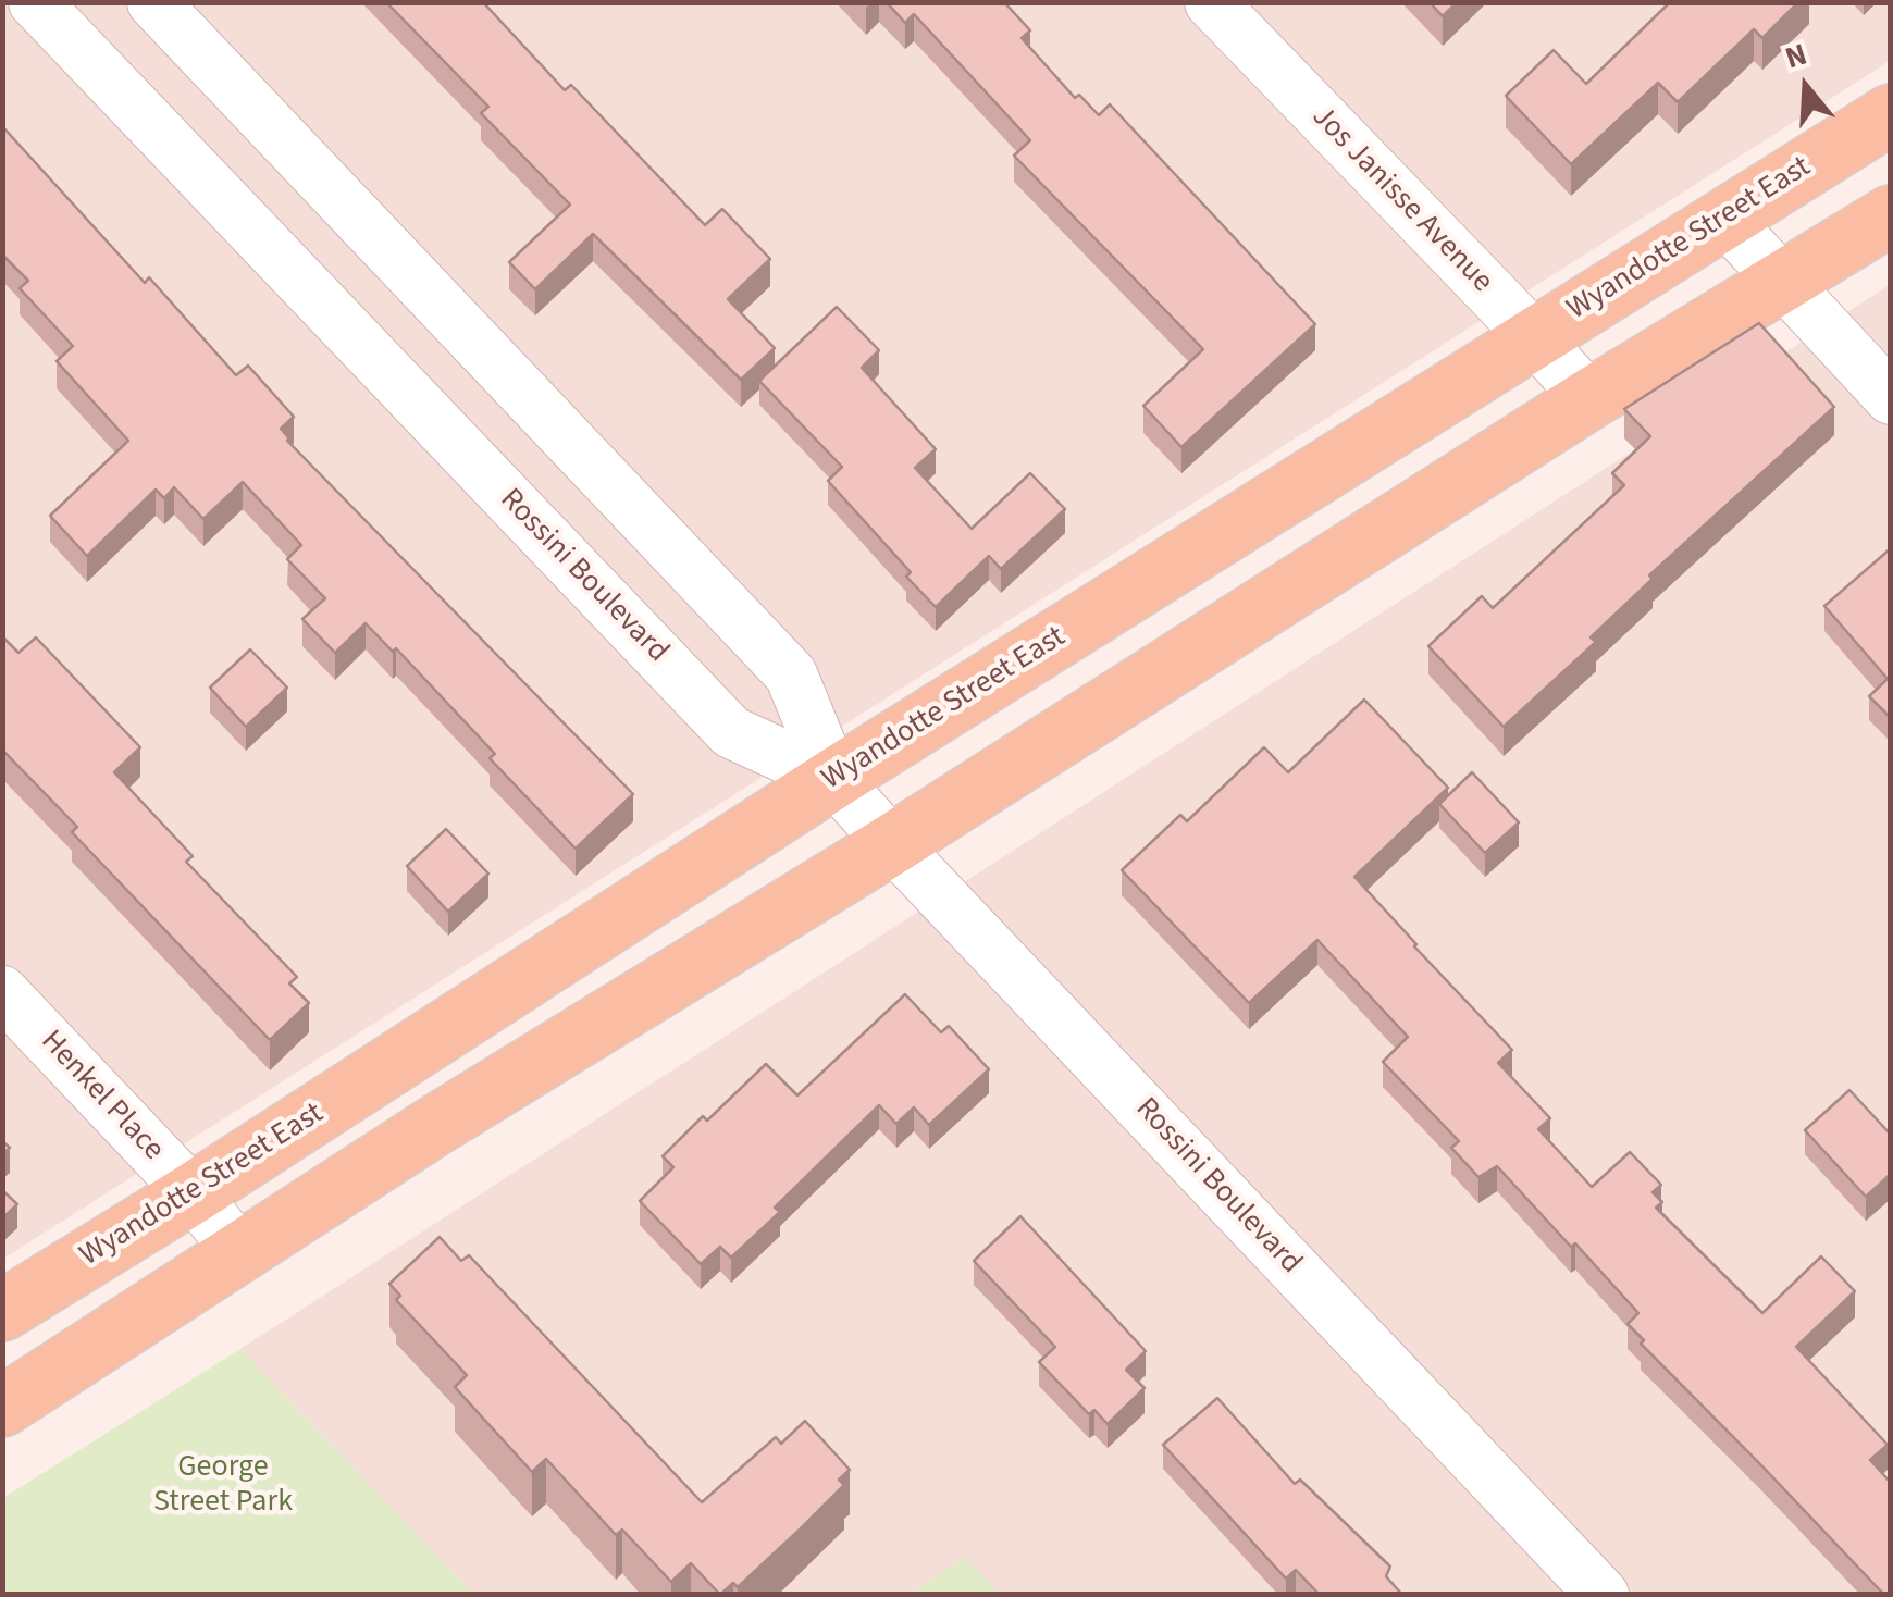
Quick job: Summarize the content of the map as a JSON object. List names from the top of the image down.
{
  "streets": {
    "main road": ["Wyandotte Street East"],
    "street": ["Jos Janisse Avenue", "Rossini Boulevard", "Henkel Place"]
  },
  "crossings": [
    ["Jos Janisse Avenue", "Wyandotte Street East"],
    ["Wyandotte Street East", "Rossini Boulevard"],
    ["Wyandotte Street East", "Henkel Place"]
  ],
  "parks": ["George Street Park"],
  "north": "top"
}
